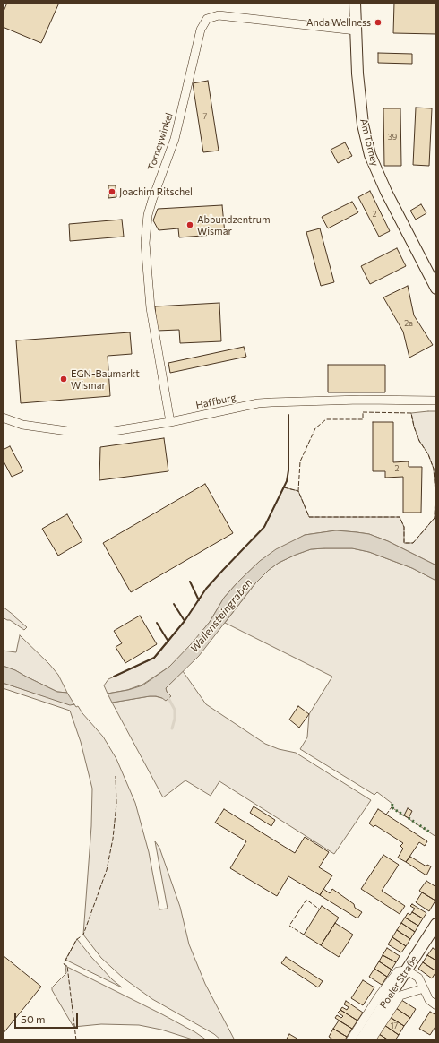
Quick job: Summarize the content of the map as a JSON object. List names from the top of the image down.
{
  "streets": {
    "street": [
      "Torneywinkel",
      "Am Torney",
      "Haffburg",
      "Poeler Straße"
    ]
  },
  "crossings": [
    ["Torneywinkel", "Am Torney"],
    ["Torneywinkel", "Haffburg"]
  ],
  "water": ["Wallensteingraben"],
  "places": [
    "Anda Wellness",
    "Joachim Ritschel",
    "Abbundzentrum Wismar",
    "EGN-Baumarkt Wismar"
  ],
  "house_numbers": [
    "7",
    "39",
    "2",
    "2a",
    "2",
    "17"
  ],
  "scale_bar": "50 m"
}
